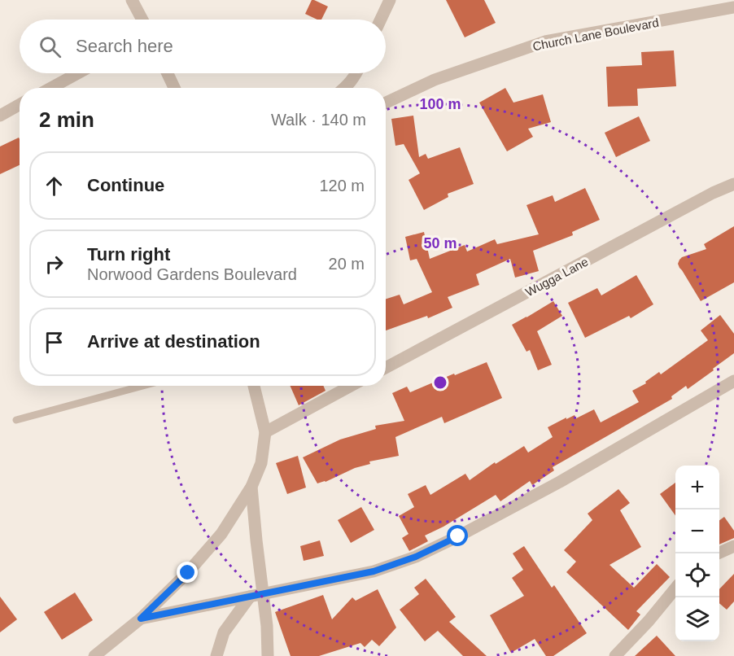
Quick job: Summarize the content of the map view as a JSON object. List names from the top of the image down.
{
  "streets": {
    "street": ["Church Lane Boulevard", "Wugga Lane"]
  },
  "page": {
    "search": "Search here",
    "heading": ["2 min", "Walk · 140 m"],
    "list": [
      ["Continue", "120 m"],
      ["Turn right", "Norwood Gardens Boulevard", "20 m"],
      "Arrive at destination"
    ],
    "map_buttons": ["+", "−"]
  },
  "rings": ["100 m", "50 m"]
}
